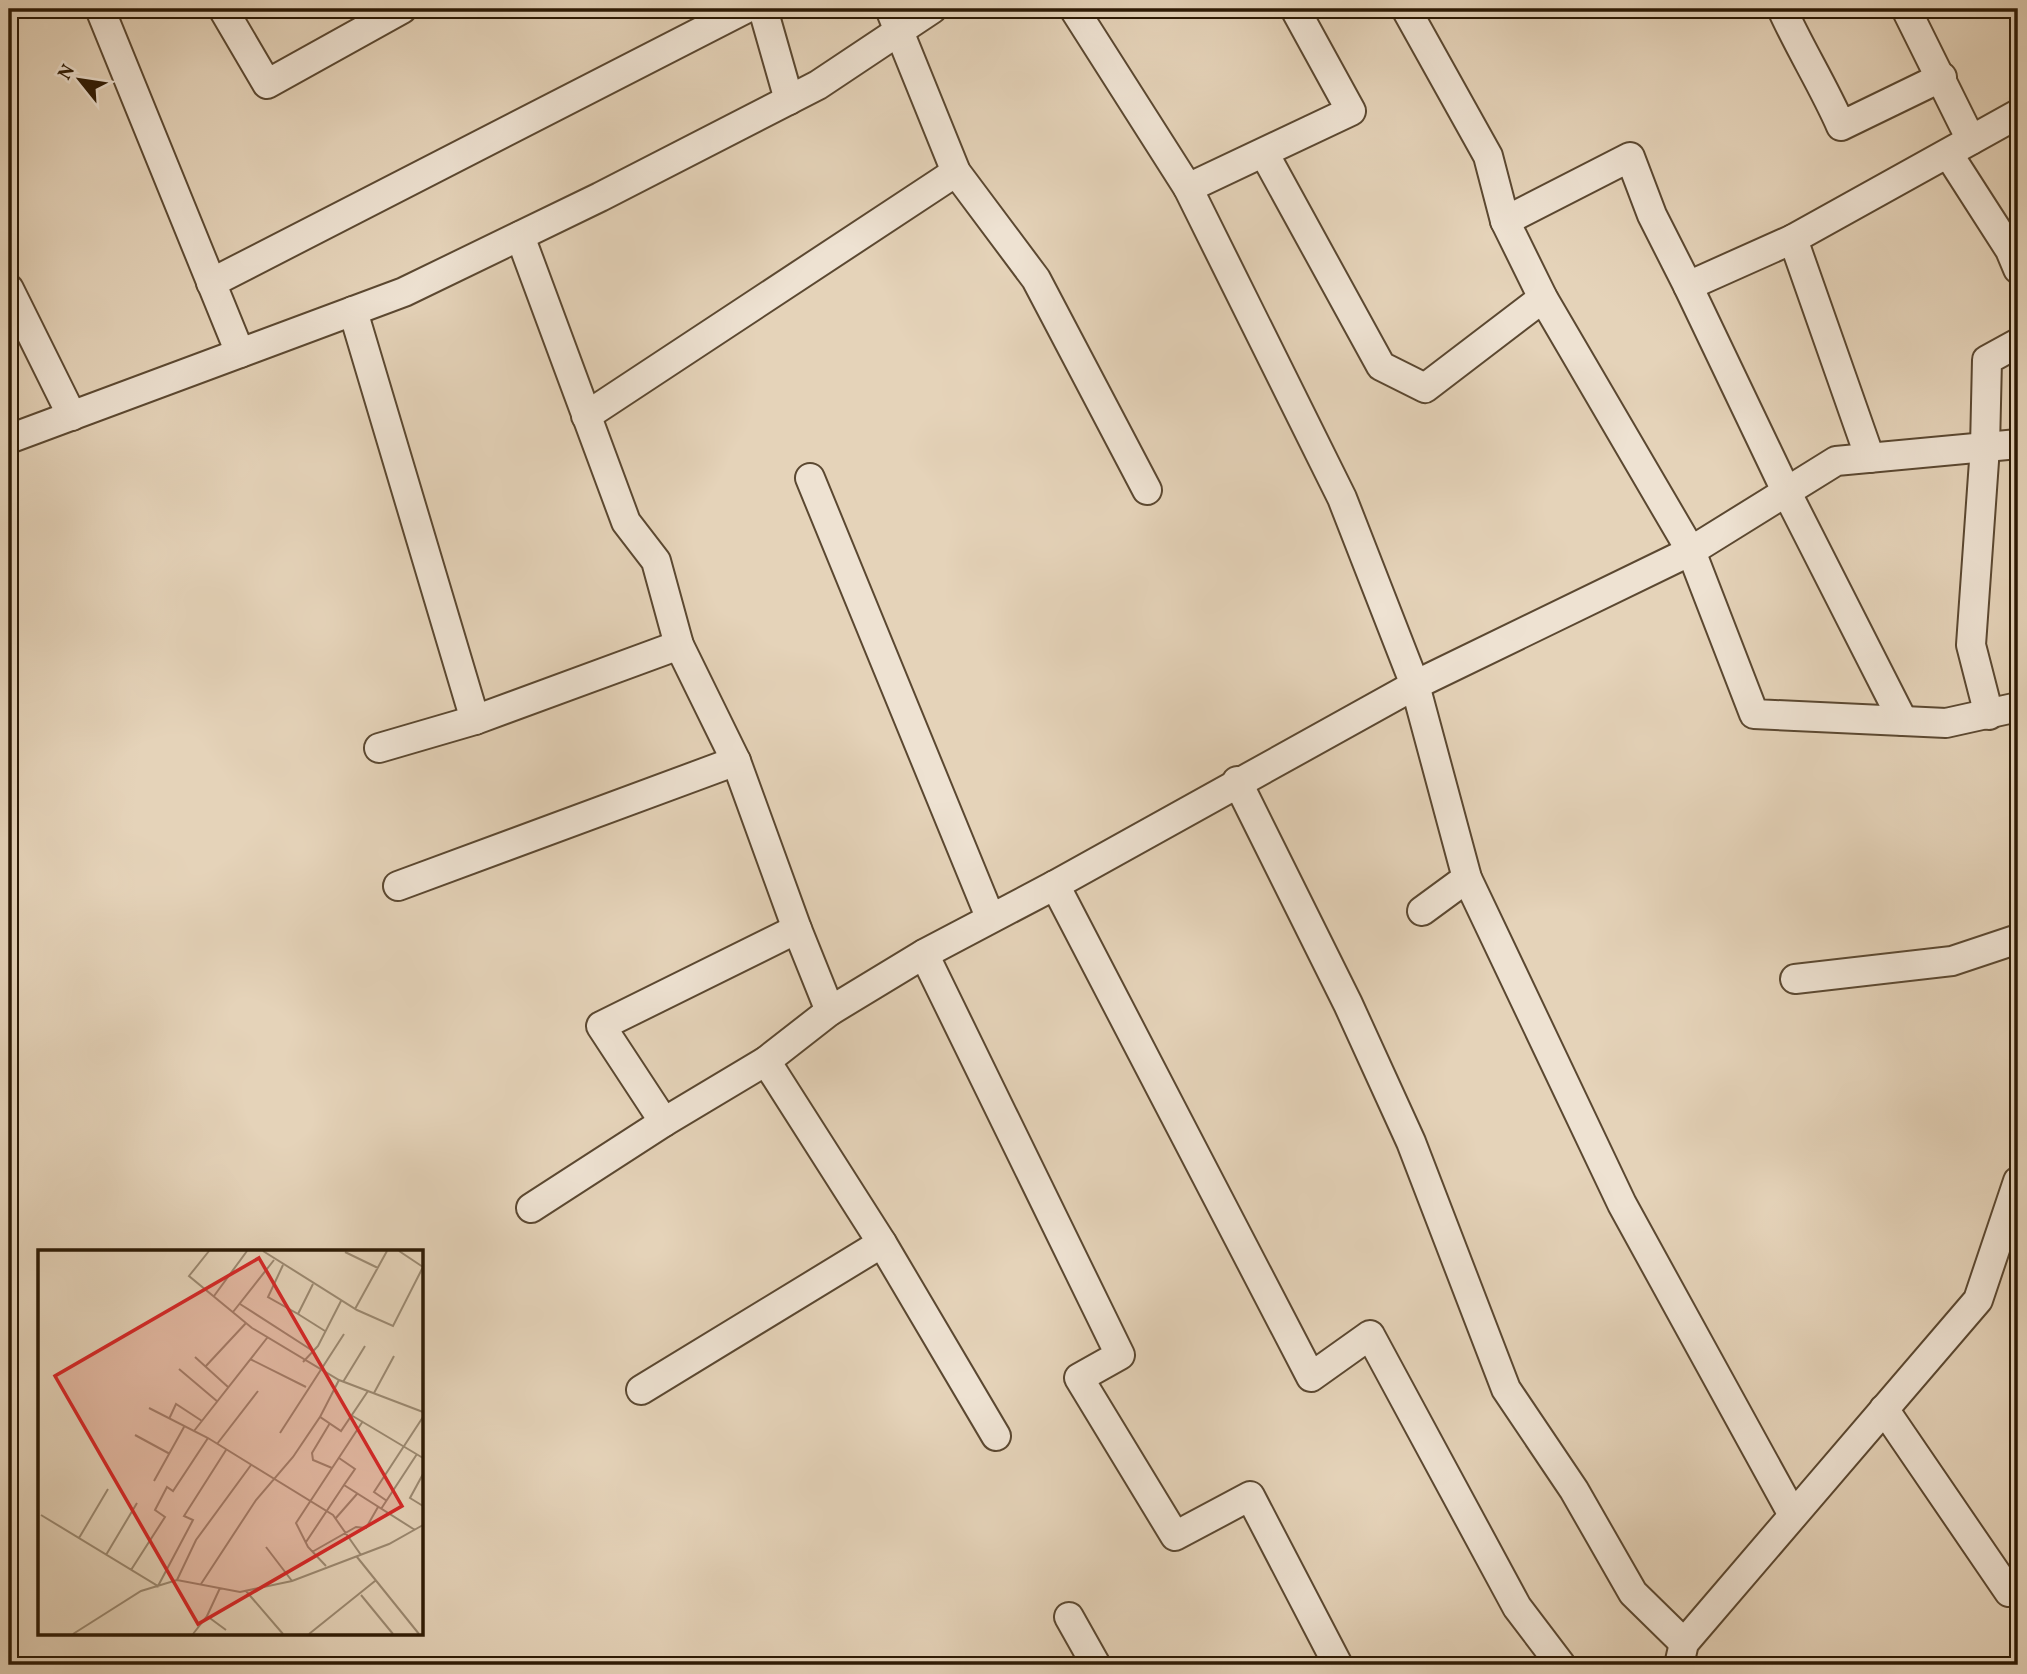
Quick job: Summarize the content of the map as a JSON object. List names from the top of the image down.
{
  "north": "top left"
}
